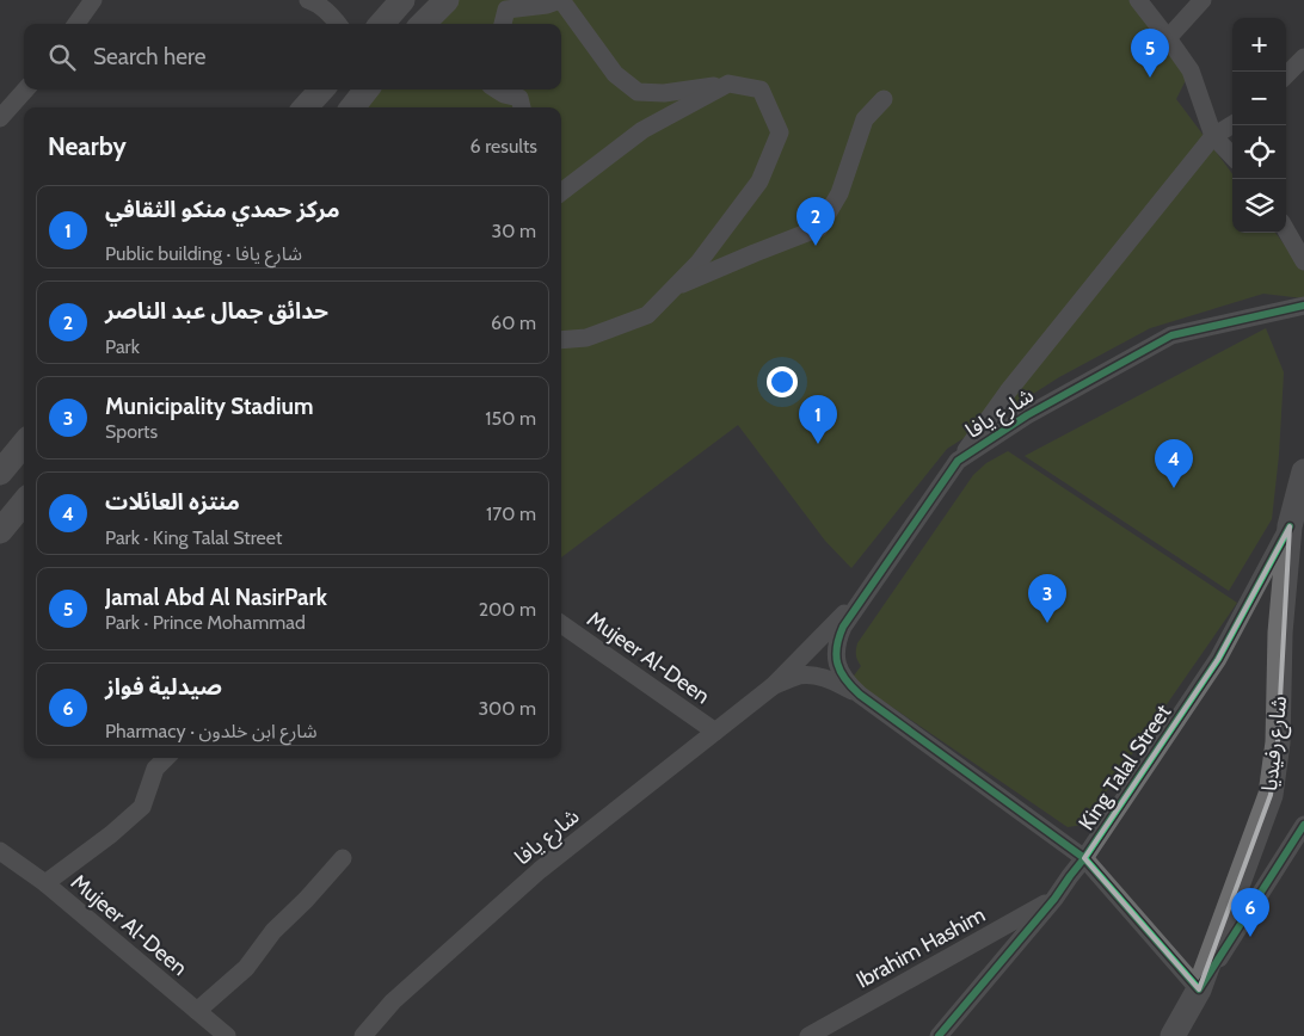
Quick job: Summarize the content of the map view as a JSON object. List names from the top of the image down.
{
  "streets": {
    "main road": ["شارع رفيديا"],
    "street": [
      "شارع يافا",
      "Mujeer Al-Deen",
      "King Talal Street",
      "Ibrahim Hashim"
    ]
  },
  "crossings": [
    ["شارع يافا", "Mujeer Al-Deen"],
    ["شارع رفيديا", "King Talal Street"],
    ["King Talal Street", "Ibrahim Hashim"]
  ],
  "page": {
    "map_buttons": ["+", "−"],
    "search": "Search here",
    "pins": [
      "5",
      "2",
      "1",
      "4",
      "3",
      "6"
    ],
    "heading": ["Nearby", "6 results"],
    "list": [
      {
        "mark": "1",
        "name": "مركز حمدي منكو الثقافي",
        "note": "Public building · شارع يافا",
        "value": "30 m"
      },
      {
        "mark": "2",
        "name": "حدائق جمال عبد الناصر",
        "note": "Park",
        "value": "60 m"
      },
      {
        "mark": "3",
        "name": "Municipality Stadium",
        "note": "Sports",
        "value": "150 m"
      },
      {
        "mark": "4",
        "name": "منتزه العائلات",
        "note": "Park · King Talal Street",
        "value": "170 m"
      },
      {
        "mark": "5",
        "name": "Jamal Abd Al NasirPark",
        "note": "Park · Prince Mohammad",
        "value": "200 m"
      },
      {
        "mark": "6",
        "name": "صيدلية فواز",
        "note": "Pharmacy · شارع ابن خلدون",
        "value": "300 m"
      }
    ]
  }
}
